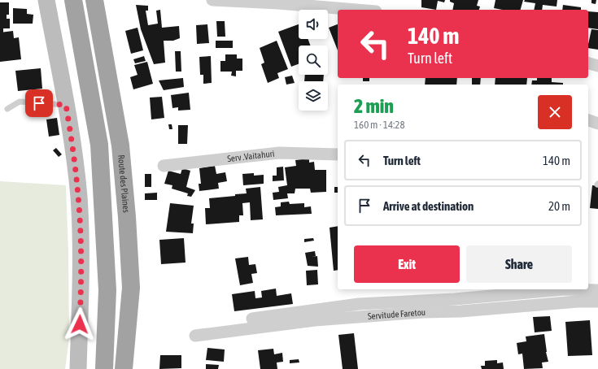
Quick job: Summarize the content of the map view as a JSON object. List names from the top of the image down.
{
  "streets": {
    "highway": ["Route des Plaines"],
    "street": ["Serv .Vaitahuri", "Servitude Faretou"]
  },
  "page": {
    "turn": ["140 m", "Turn left"],
    "heading": ["2 min", "160 m · 14:28"],
    "list": [
      {
        "name": "Turn left",
        "value": "140 m"
      },
      {
        "name": "Arrive at destination",
        "value": "20 m"
      }
    ],
    "buttons": ["Exit", "Share"]
  }
}
